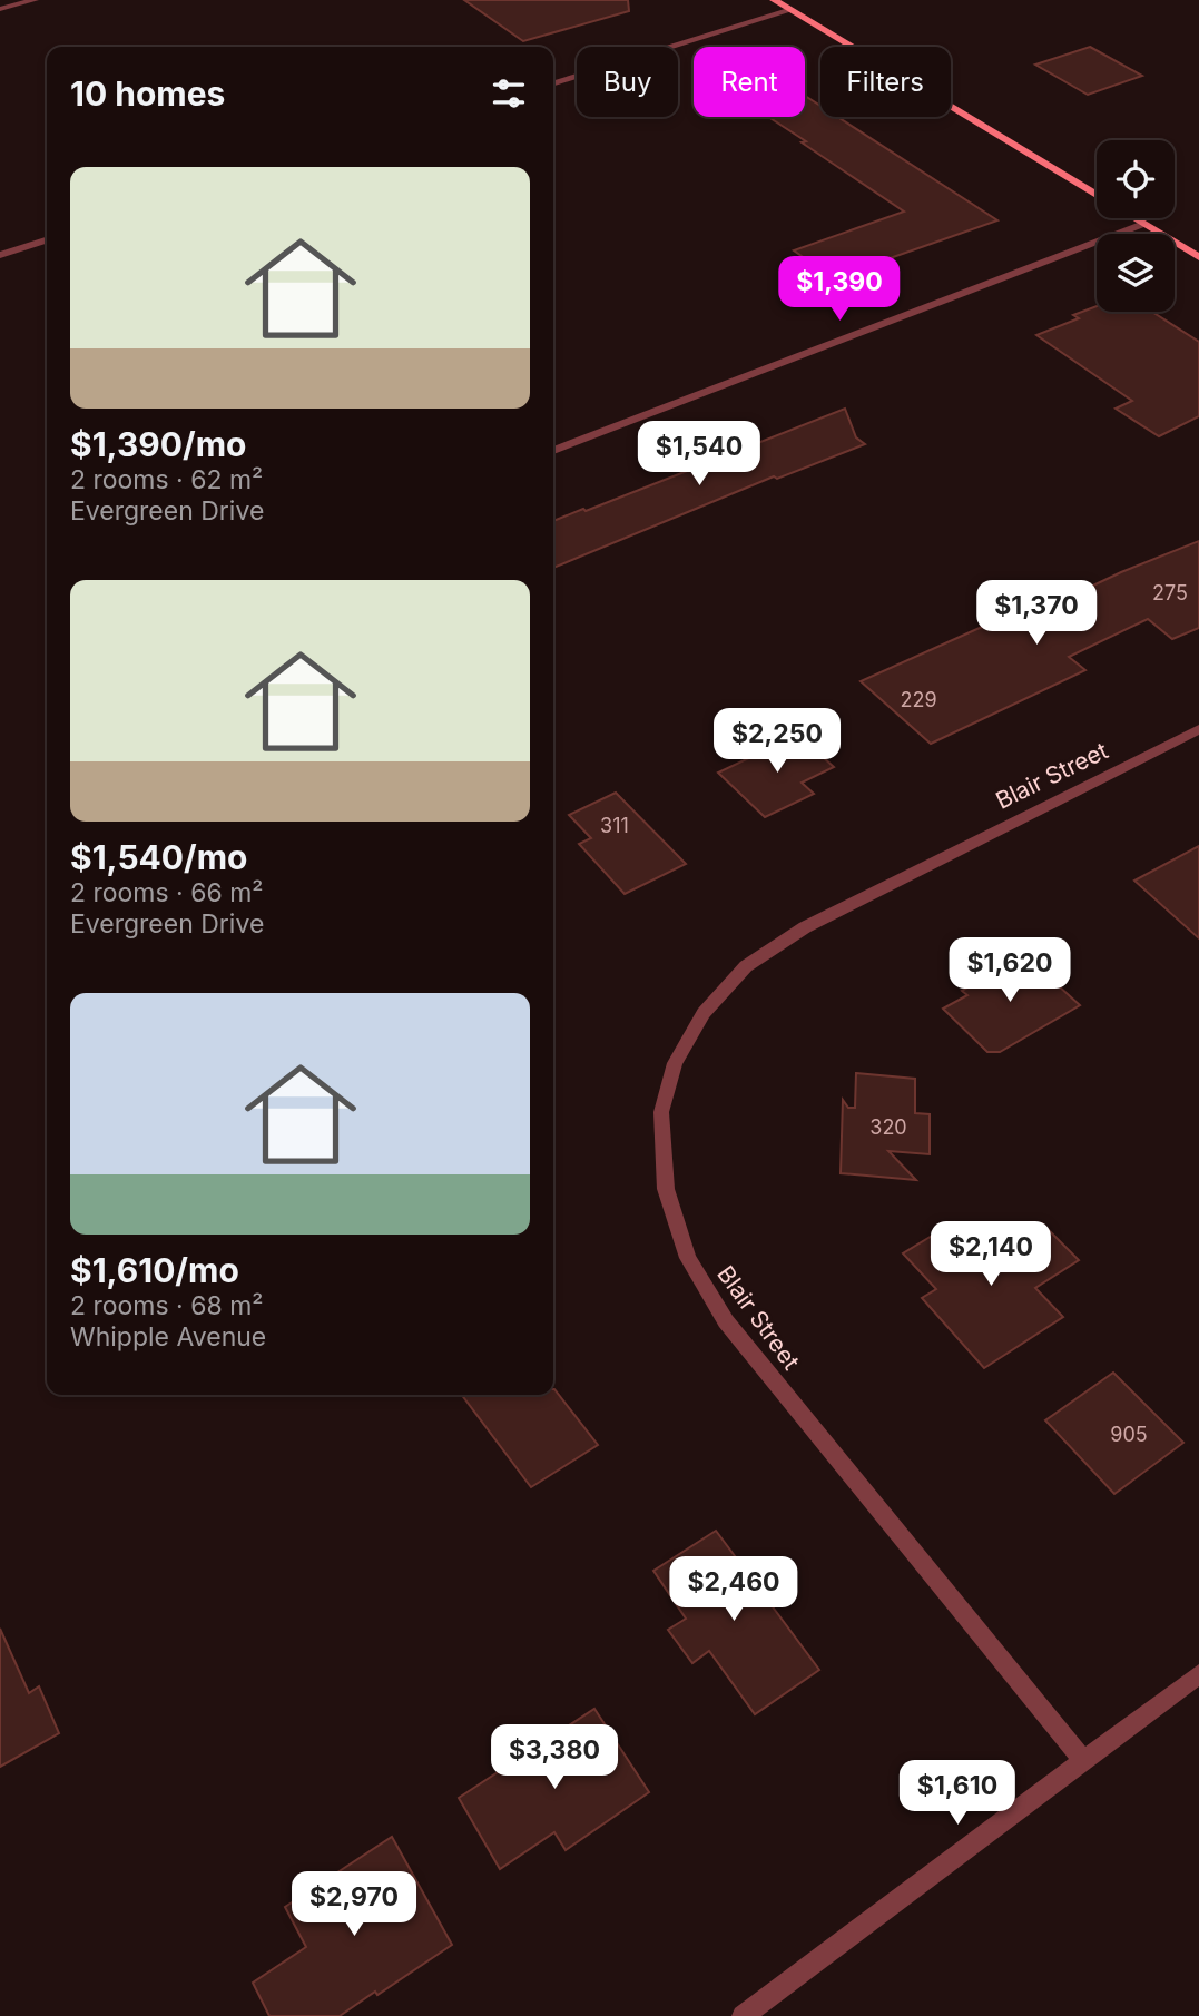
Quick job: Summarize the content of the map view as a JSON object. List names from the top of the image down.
{
  "streets": {
    "street": ["Blair Street"]
  },
  "house_numbers": [
    "275",
    "229",
    "311",
    "320",
    "905"
  ],
  "page": {
    "chip": ["Buy", "Rent", "Filters"],
    "heading": "10 homes",
    "list": [
      {
        "name": "$1,390/mo",
        "note": "2 rooms · 62 m² · Evergreen Drive"
      },
      {
        "name": "$1,540/mo",
        "note": "2 rooms · 66 m² · Evergreen Drive"
      },
      {
        "name": "$1,610/mo",
        "note": "2 rooms · 68 m² · Whipple Avenue"
      }
    ],
    "price": [
      "$1,390",
      "$1,540",
      "$1,370",
      "$2,250",
      "$1,620",
      "$2,140",
      "$2,460",
      "$3,380",
      "$1,610",
      "$2,970"
    ]
  }
}
